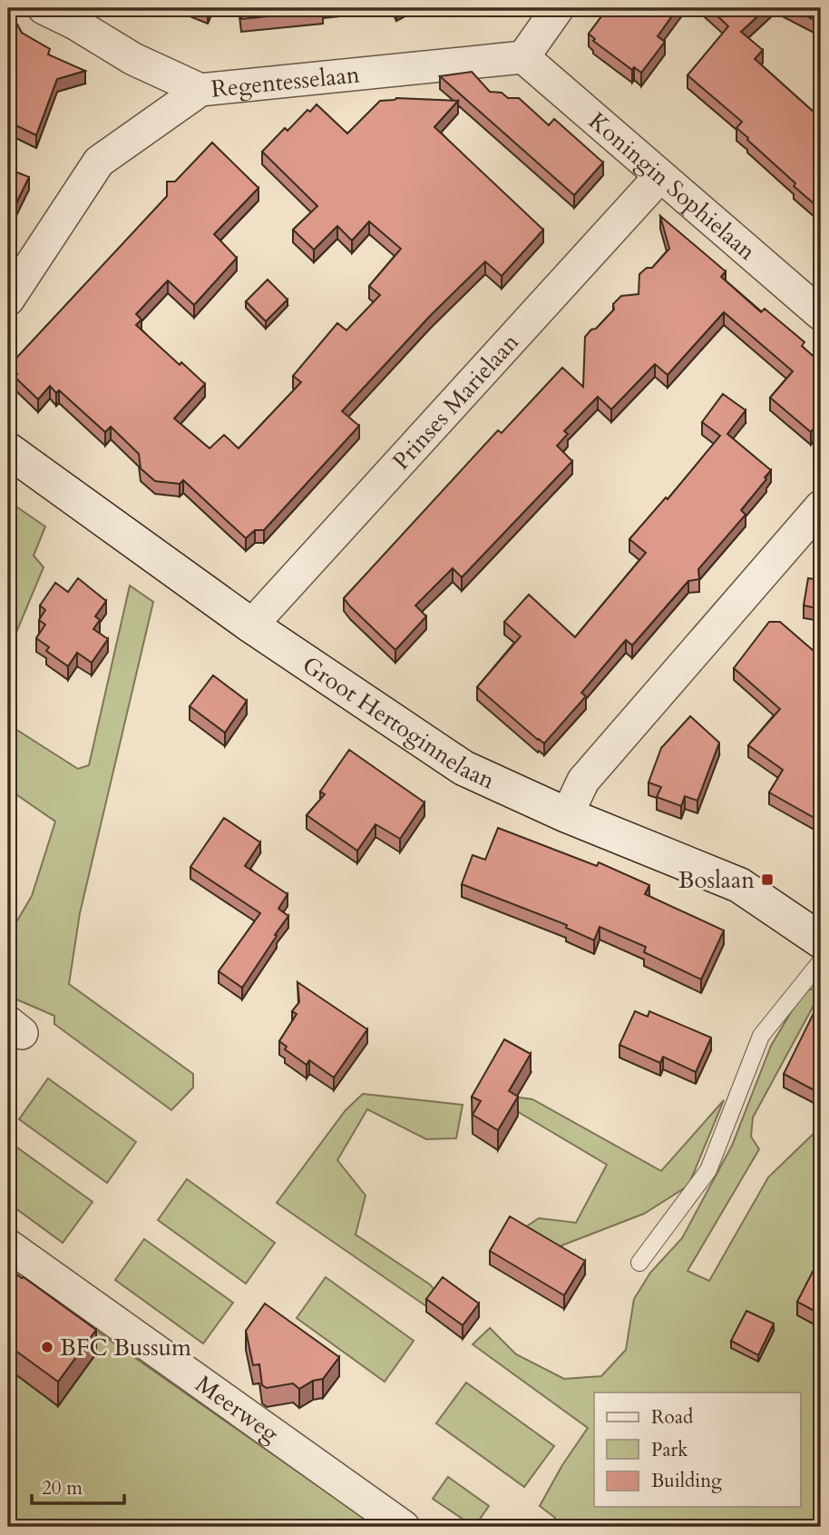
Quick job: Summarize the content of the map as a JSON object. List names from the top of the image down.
{
  "streets": {
    "main road": ["Groot Hertoginnelaan"],
    "street": [
      "Regentesselaan",
      "Koningin Sophielaan",
      "Prinses Marielaan",
      "Meerweg"
    ]
  },
  "crossings": [
    ["Regentesselaan", "Koningin Sophielaan"],
    ["Koningin Sophielaan", "Prinses Marielaan"],
    ["Prinses Marielaan", "Groot Hertoginnelaan"]
  ],
  "places": {
    "transit": ["Boslaan"],
    "other": ["BFC Bussum"]
  },
  "legend": ["Road", "Park", "Building"],
  "scale_bar": "20 m"
}
